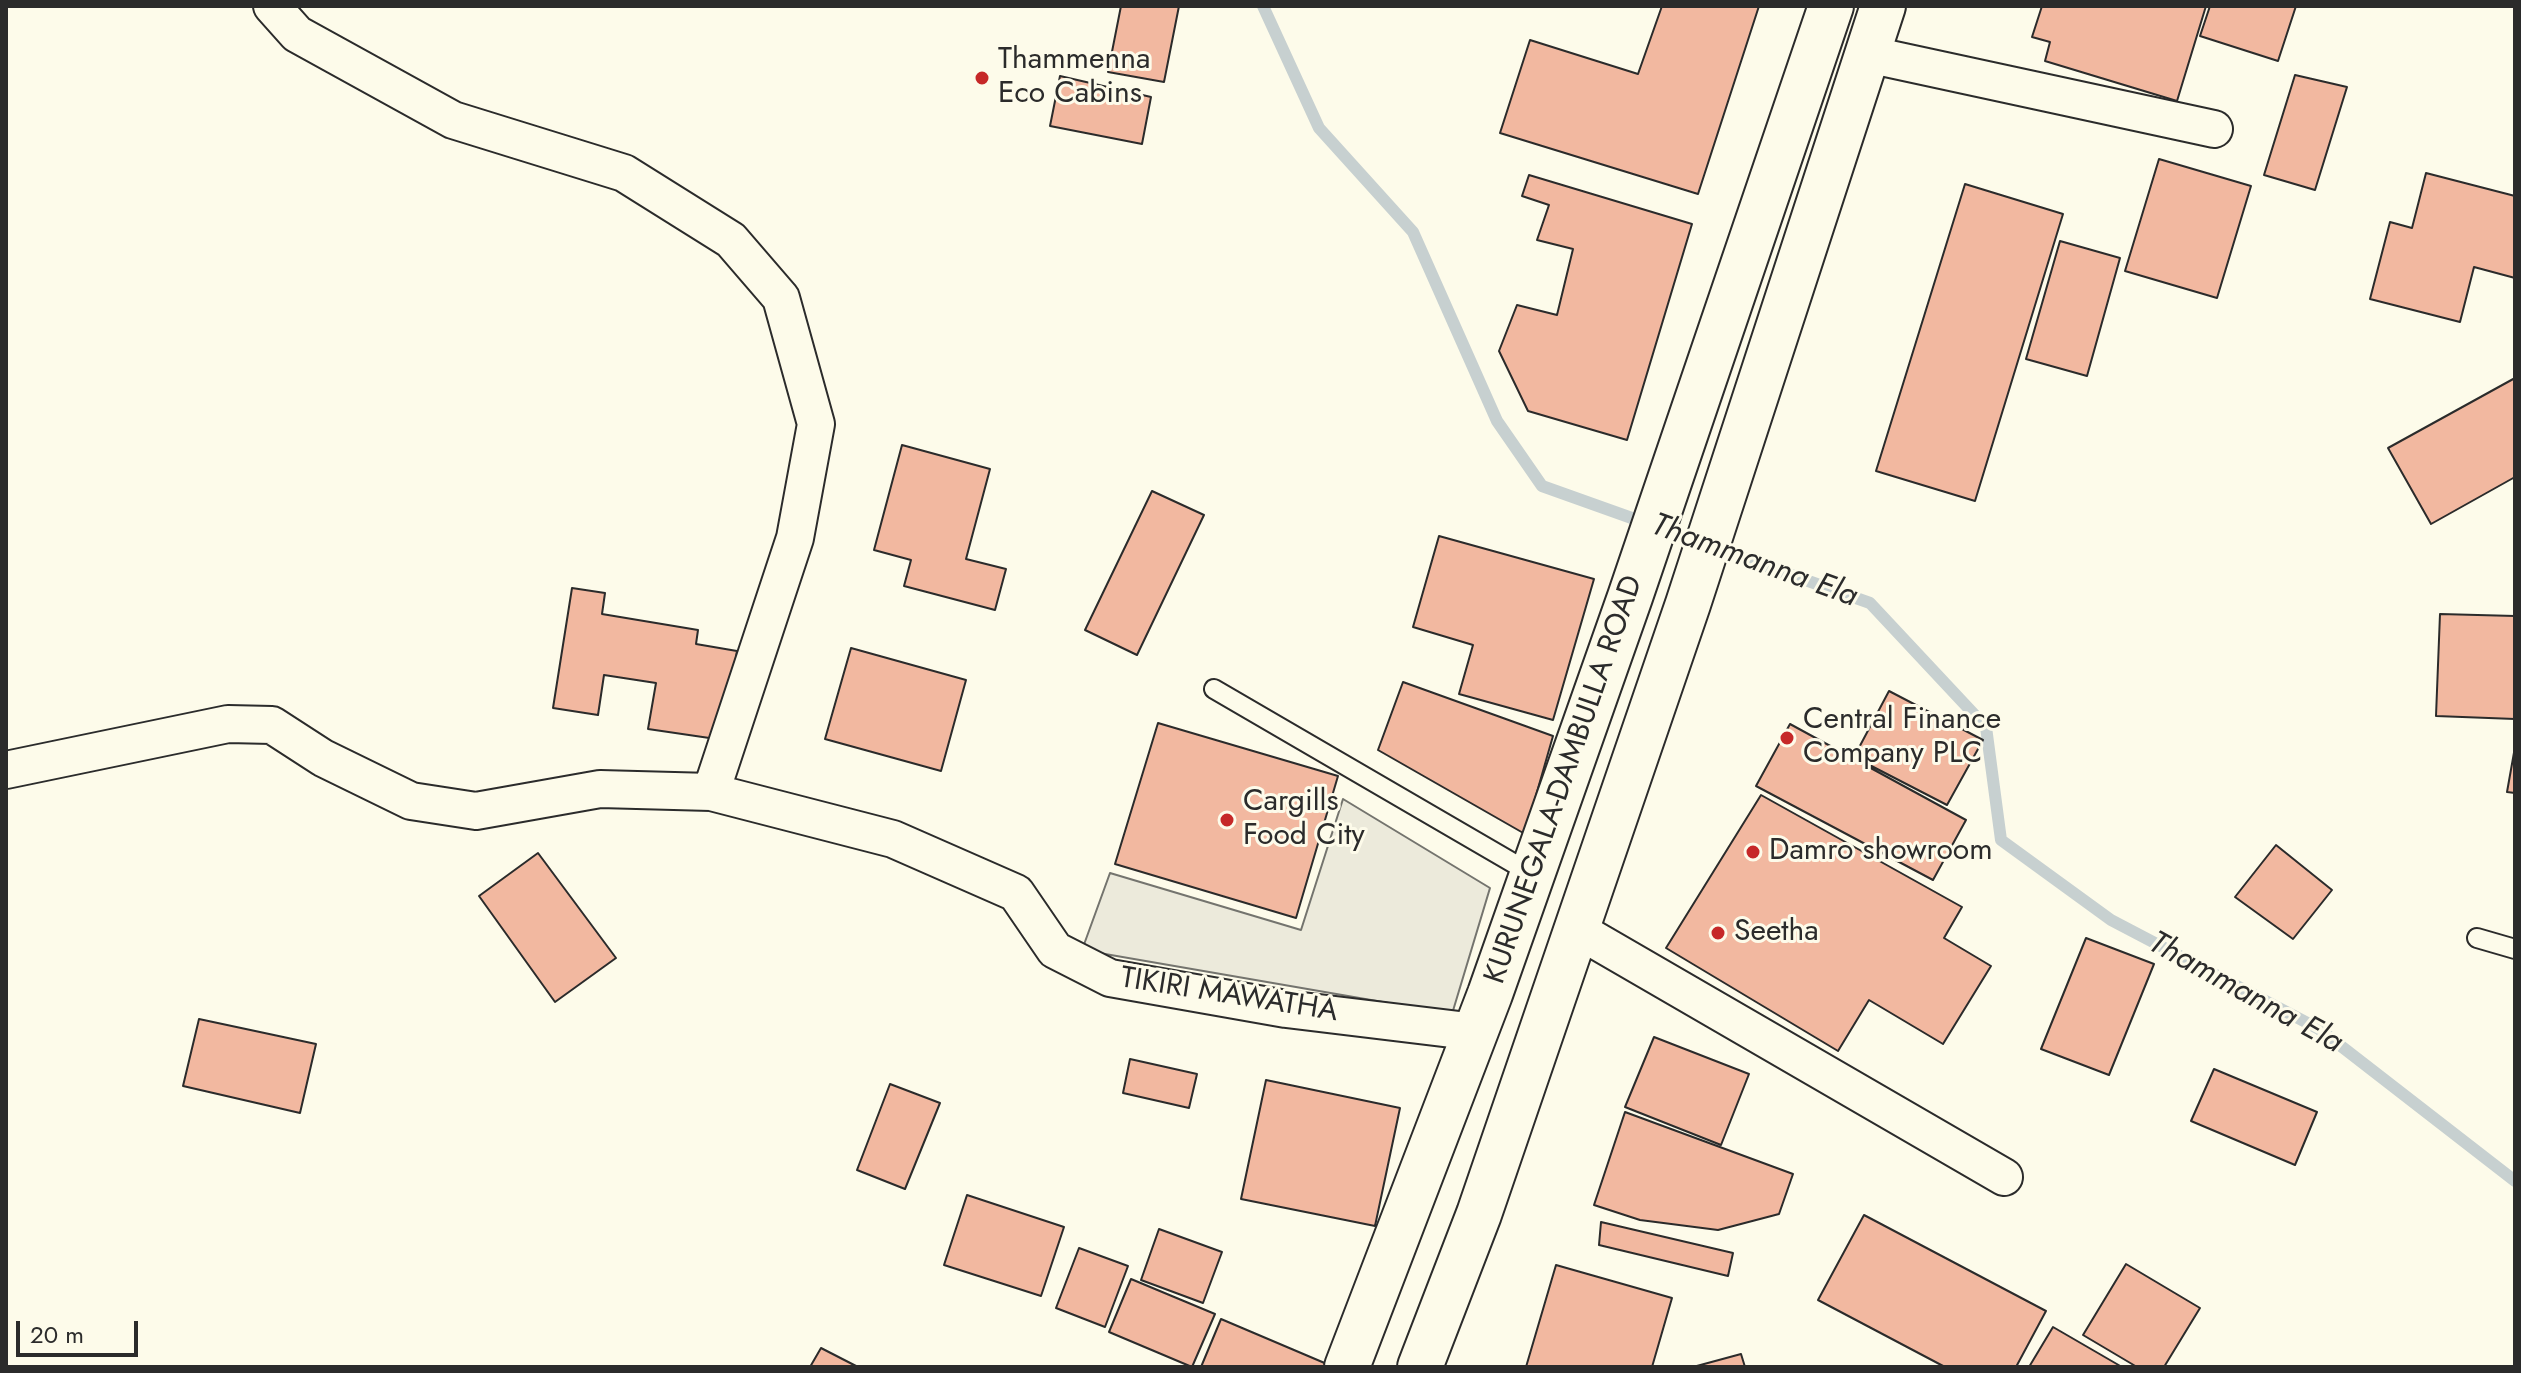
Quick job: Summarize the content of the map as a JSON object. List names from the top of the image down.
{
  "streets": {
    "highway": ["KURUNEGALA-DAMBULLA ROAD"],
    "street": ["TIKIRI MAWATHA"]
  },
  "crossings": [
    ["KURUNEGALA-DAMBULLA ROAD", "TIKIRI MAWATHA"]
  ],
  "water": ["Thammanna Ela"],
  "places": [
    "Thammenna Eco Cabins",
    "Central Finance Company PLC",
    "Cargills Food City",
    "Damro showroom",
    "Seetha"
  ],
  "scale_bar": "20 m"
}
